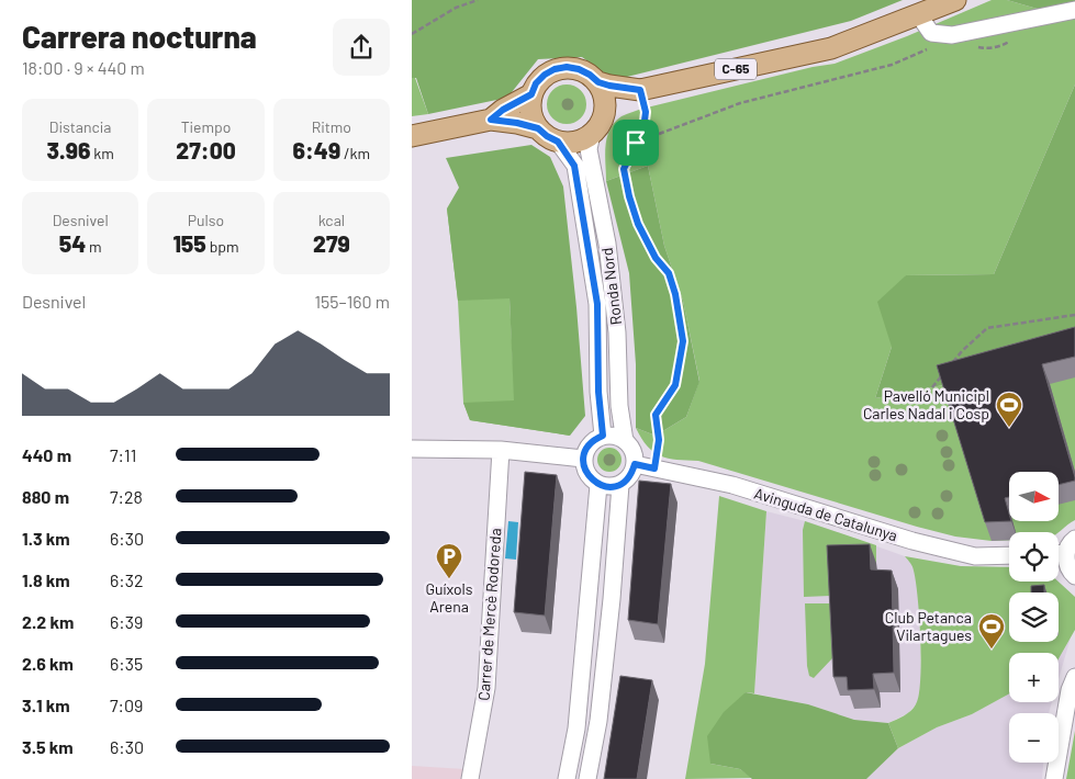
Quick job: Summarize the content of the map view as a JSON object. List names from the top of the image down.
{
  "streets": {
    "main road": ["C-65"],
    "street": ["Ronda Nord", "Avinguda de Catalunya", "Carrer de Mercè Rodoreda"]
  },
  "crossings": [
    ["C-65", "Ronda Nord"],
    ["Ronda Nord", "Avinguda de Catalunya"]
  ],
  "places": {
    "sports": ["Pavelló Municipl Carles Nadal i Cosp", "Club Petanca Vilartagues"],
    "parking": ["Guíxols Arena"]
  },
  "north": "right",
  "page": {
    "heading": ["Carrera nocturna", "18:00 · 9 × 440 m"],
    "stats": [
      ["Distancia", "3.96 km"],
      ["Tiempo", "27:00"],
      ["Ritmo", "6:49 /km"],
      ["Desnivel", "54 m"],
      ["Pulso", "155 bpm"],
      ["kcal", "279"]
    ],
    "chart": ["Desnivel", "155–160 m"],
    "list": [
      {
        "name": "440 m",
        "note": "7:11"
      },
      {
        "name": "880 m",
        "note": "7:28"
      },
      {
        "name": "1.3 km",
        "note": "6:30"
      },
      {
        "name": "1.8 km",
        "note": "6:32"
      },
      {
        "name": "2.2 km",
        "note": "6:39"
      },
      {
        "name": "2.6 km",
        "note": "6:35"
      },
      {
        "name": "3.1 km",
        "note": "7:09"
      },
      {
        "name": "3.5 km",
        "note": "6:30"
      }
    ],
    "map_buttons": ["+", "−"]
  }
}
